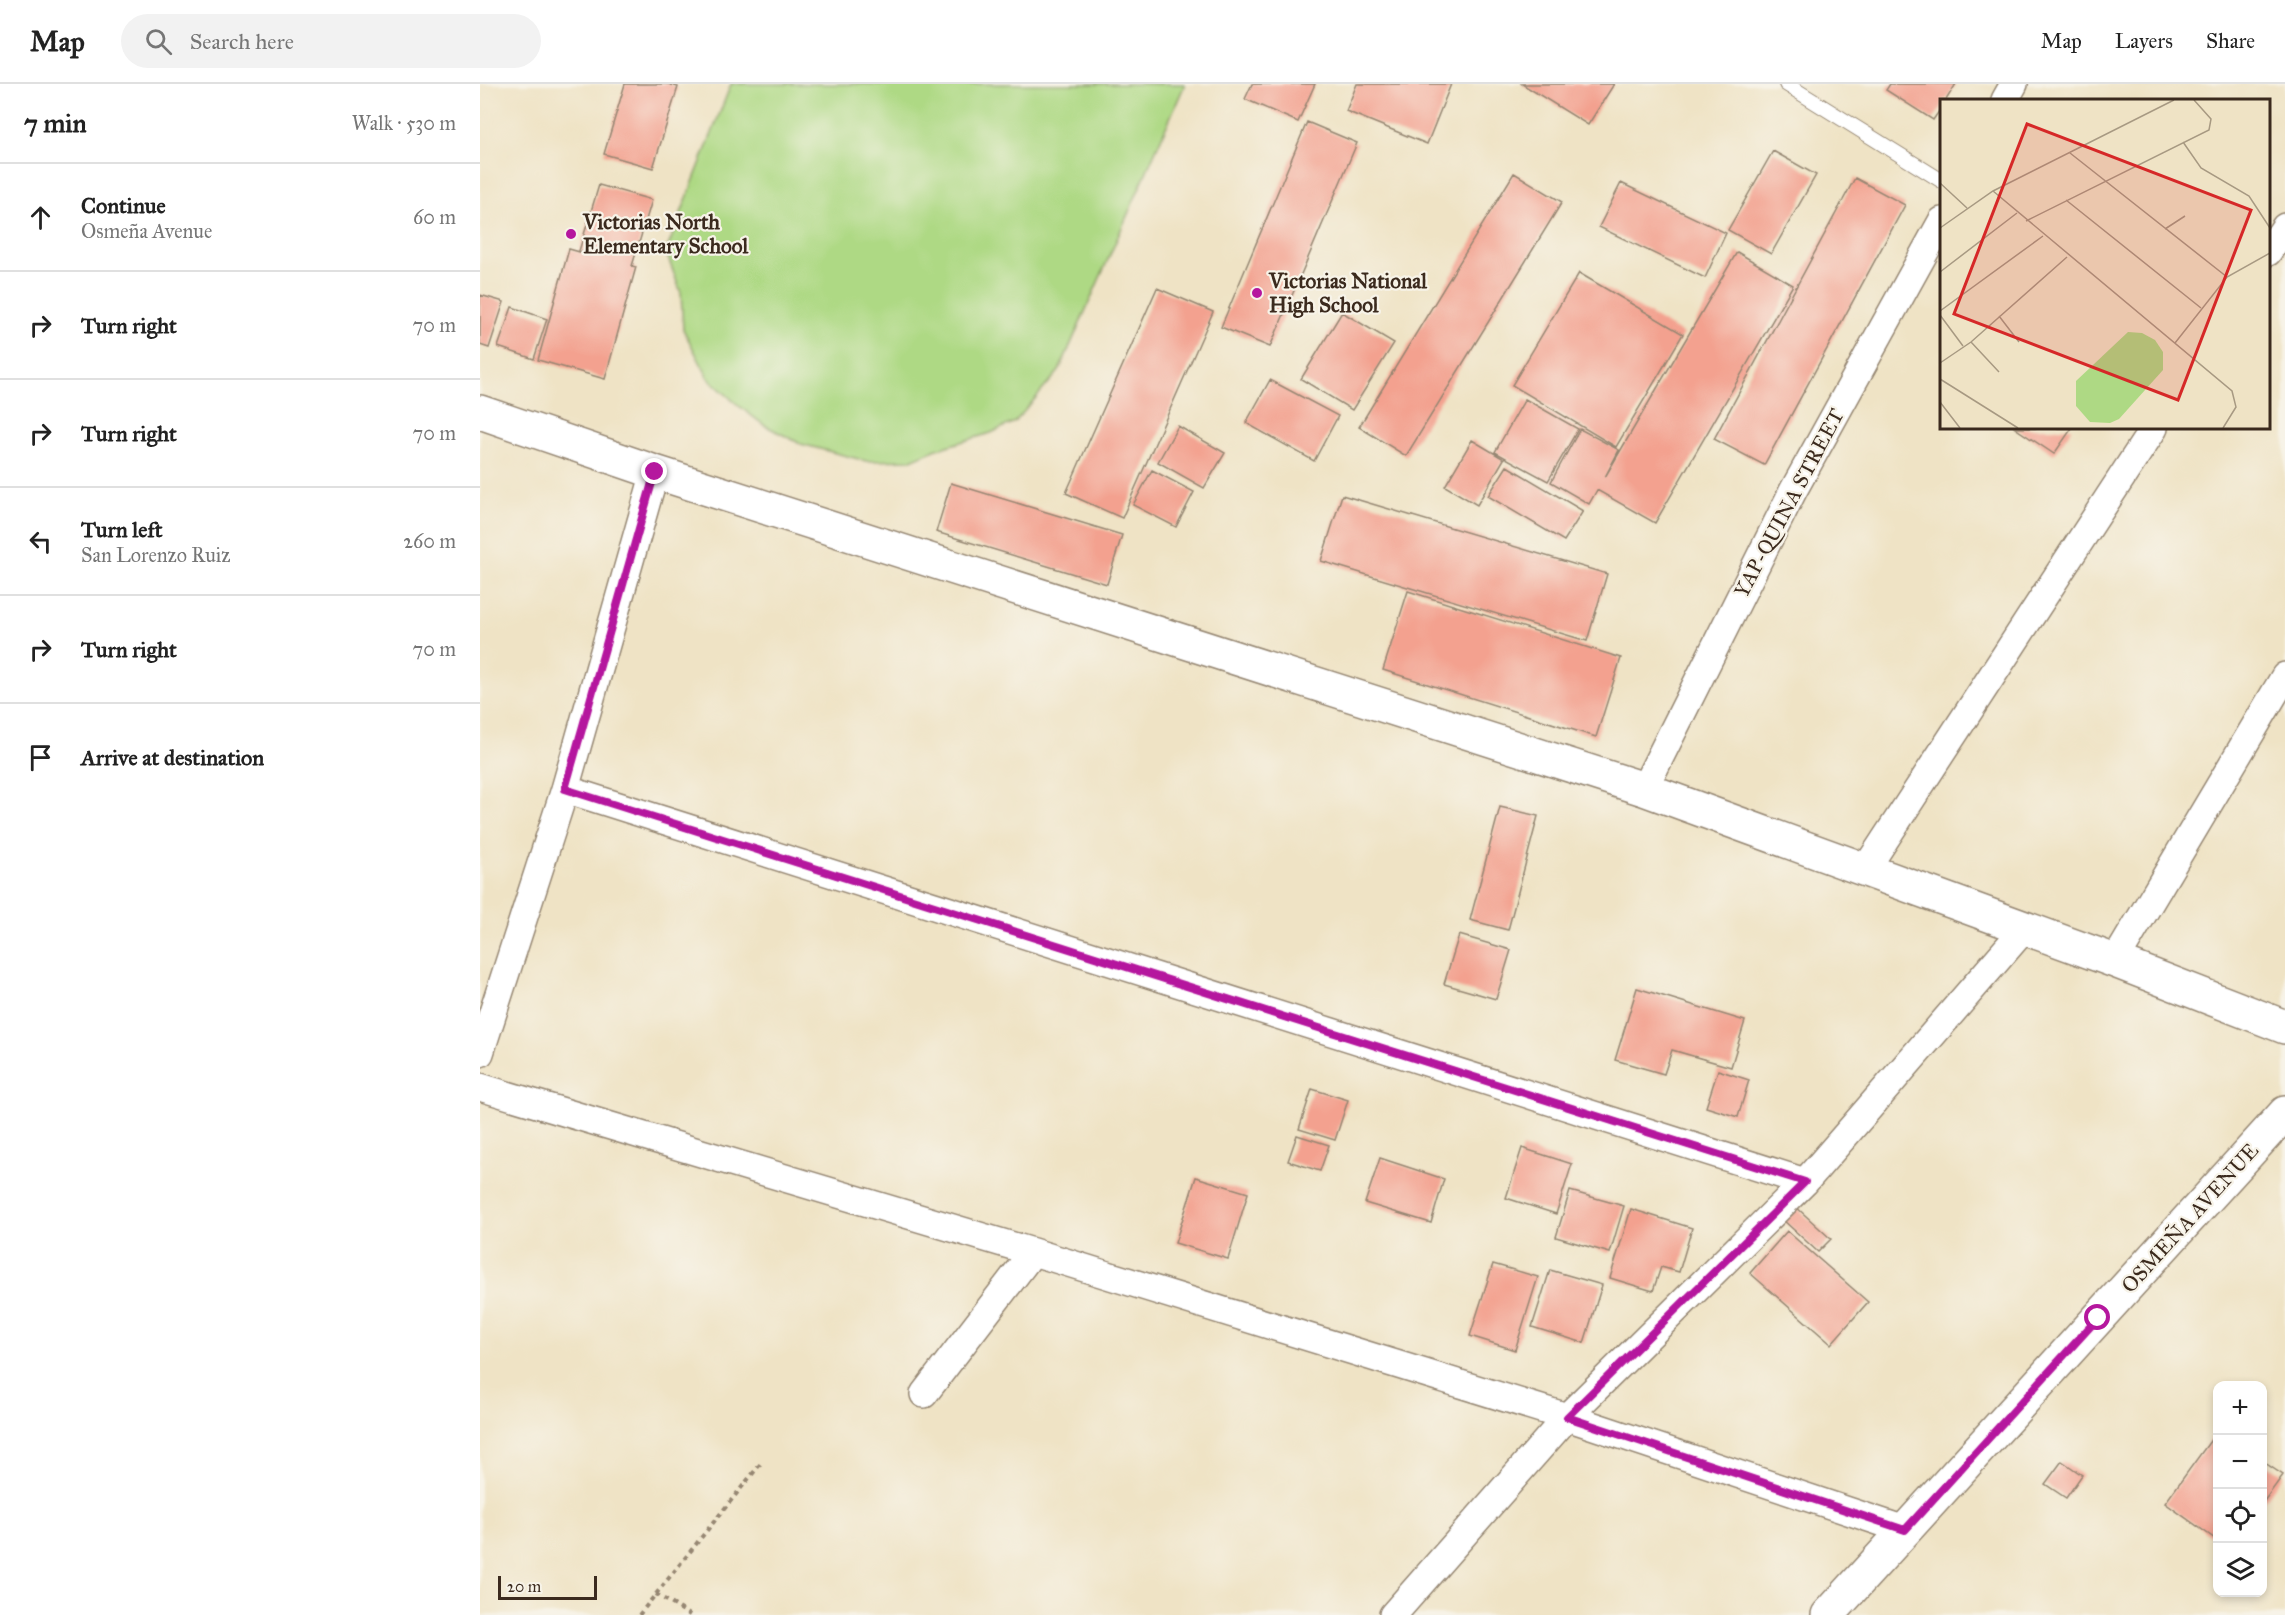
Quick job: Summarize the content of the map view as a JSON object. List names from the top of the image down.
{
  "streets": {
    "street": ["YAP-QUINA STREET", "OSMEÑA AVENUE"]
  },
  "places": ["Victorias North Elementary School", "Victorias National High School"],
  "scale_bar": "20 m",
  "page": {
    "header": "Map",
    "search": "Search here",
    "nav": ["Map", "Layers", "Share"],
    "heading": ["7 min", "Walk · 530 m"],
    "list": [
      ["Continue", "Osmeña Avenue", "60 m"],
      ["Turn right", "70 m"],
      ["Turn right", "70 m"],
      ["Turn left", "San Lorenzo Ruiz", "260 m"],
      ["Turn right", "70 m"],
      "Arrive at destination"
    ],
    "map_buttons": ["+", "−"],
    "scale": "20 m"
  }
}
